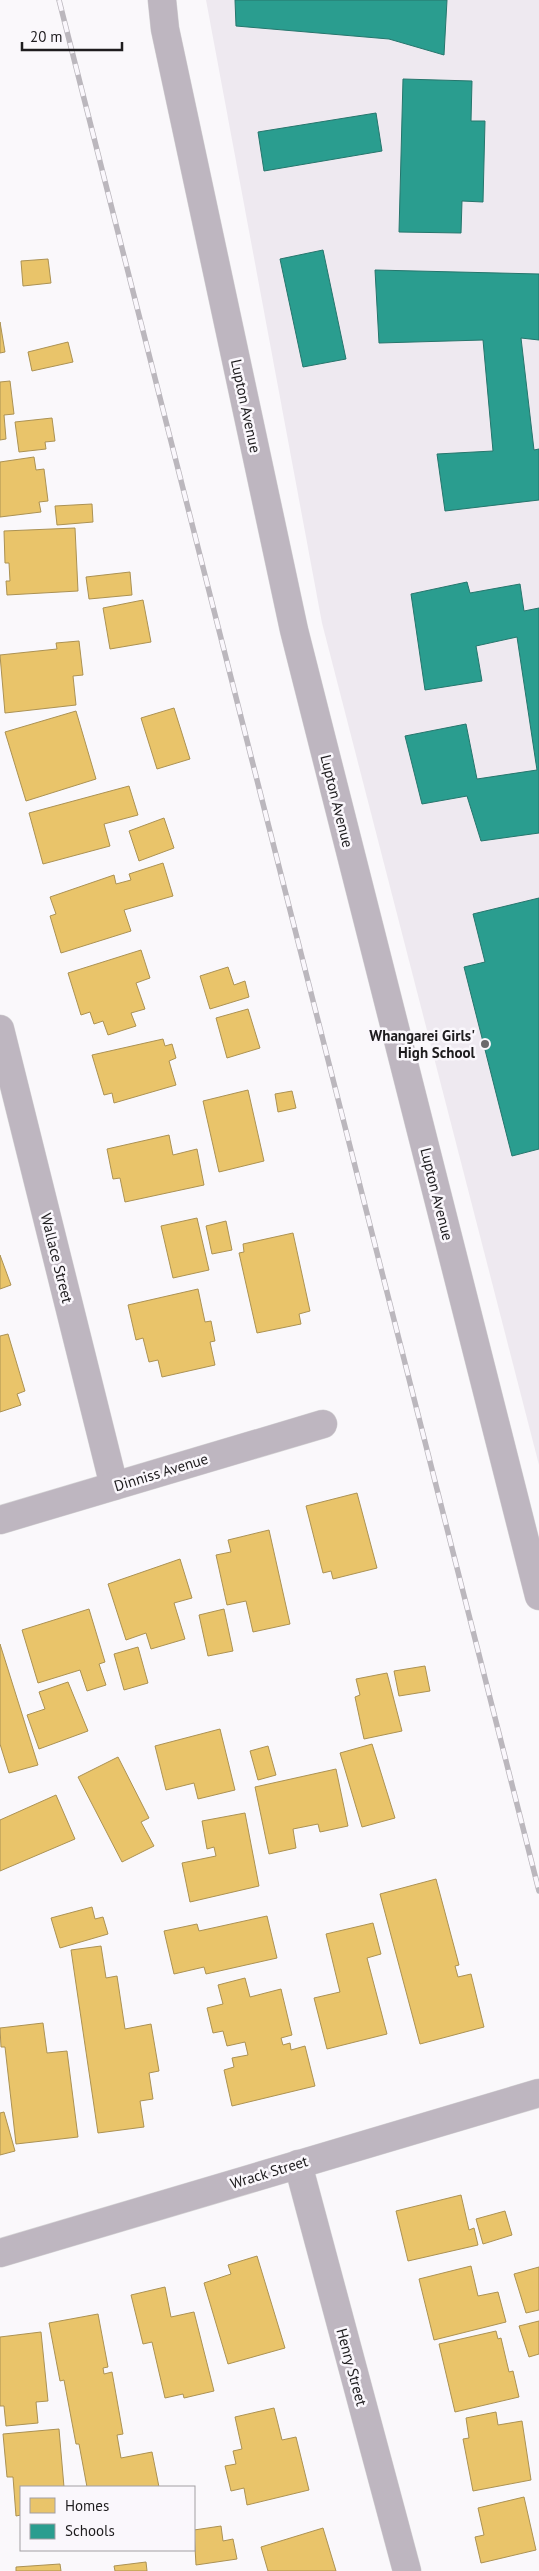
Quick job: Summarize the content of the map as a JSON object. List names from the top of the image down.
{
  "streets": {
    "street": [
      "Lupton Avenue",
      "Wallace Street",
      "Dinniss Avenue",
      "Wrack Street",
      "Henry Street"
    ]
  },
  "crossings": [
    ["Wallace Street", "Dinniss Avenue"],
    ["Wrack Street", "Henry Street"]
  ],
  "places": ["Whangarei Girls' High School"],
  "legend": ["Homes", "Schools"],
  "scale_bar": "20 m"
}
